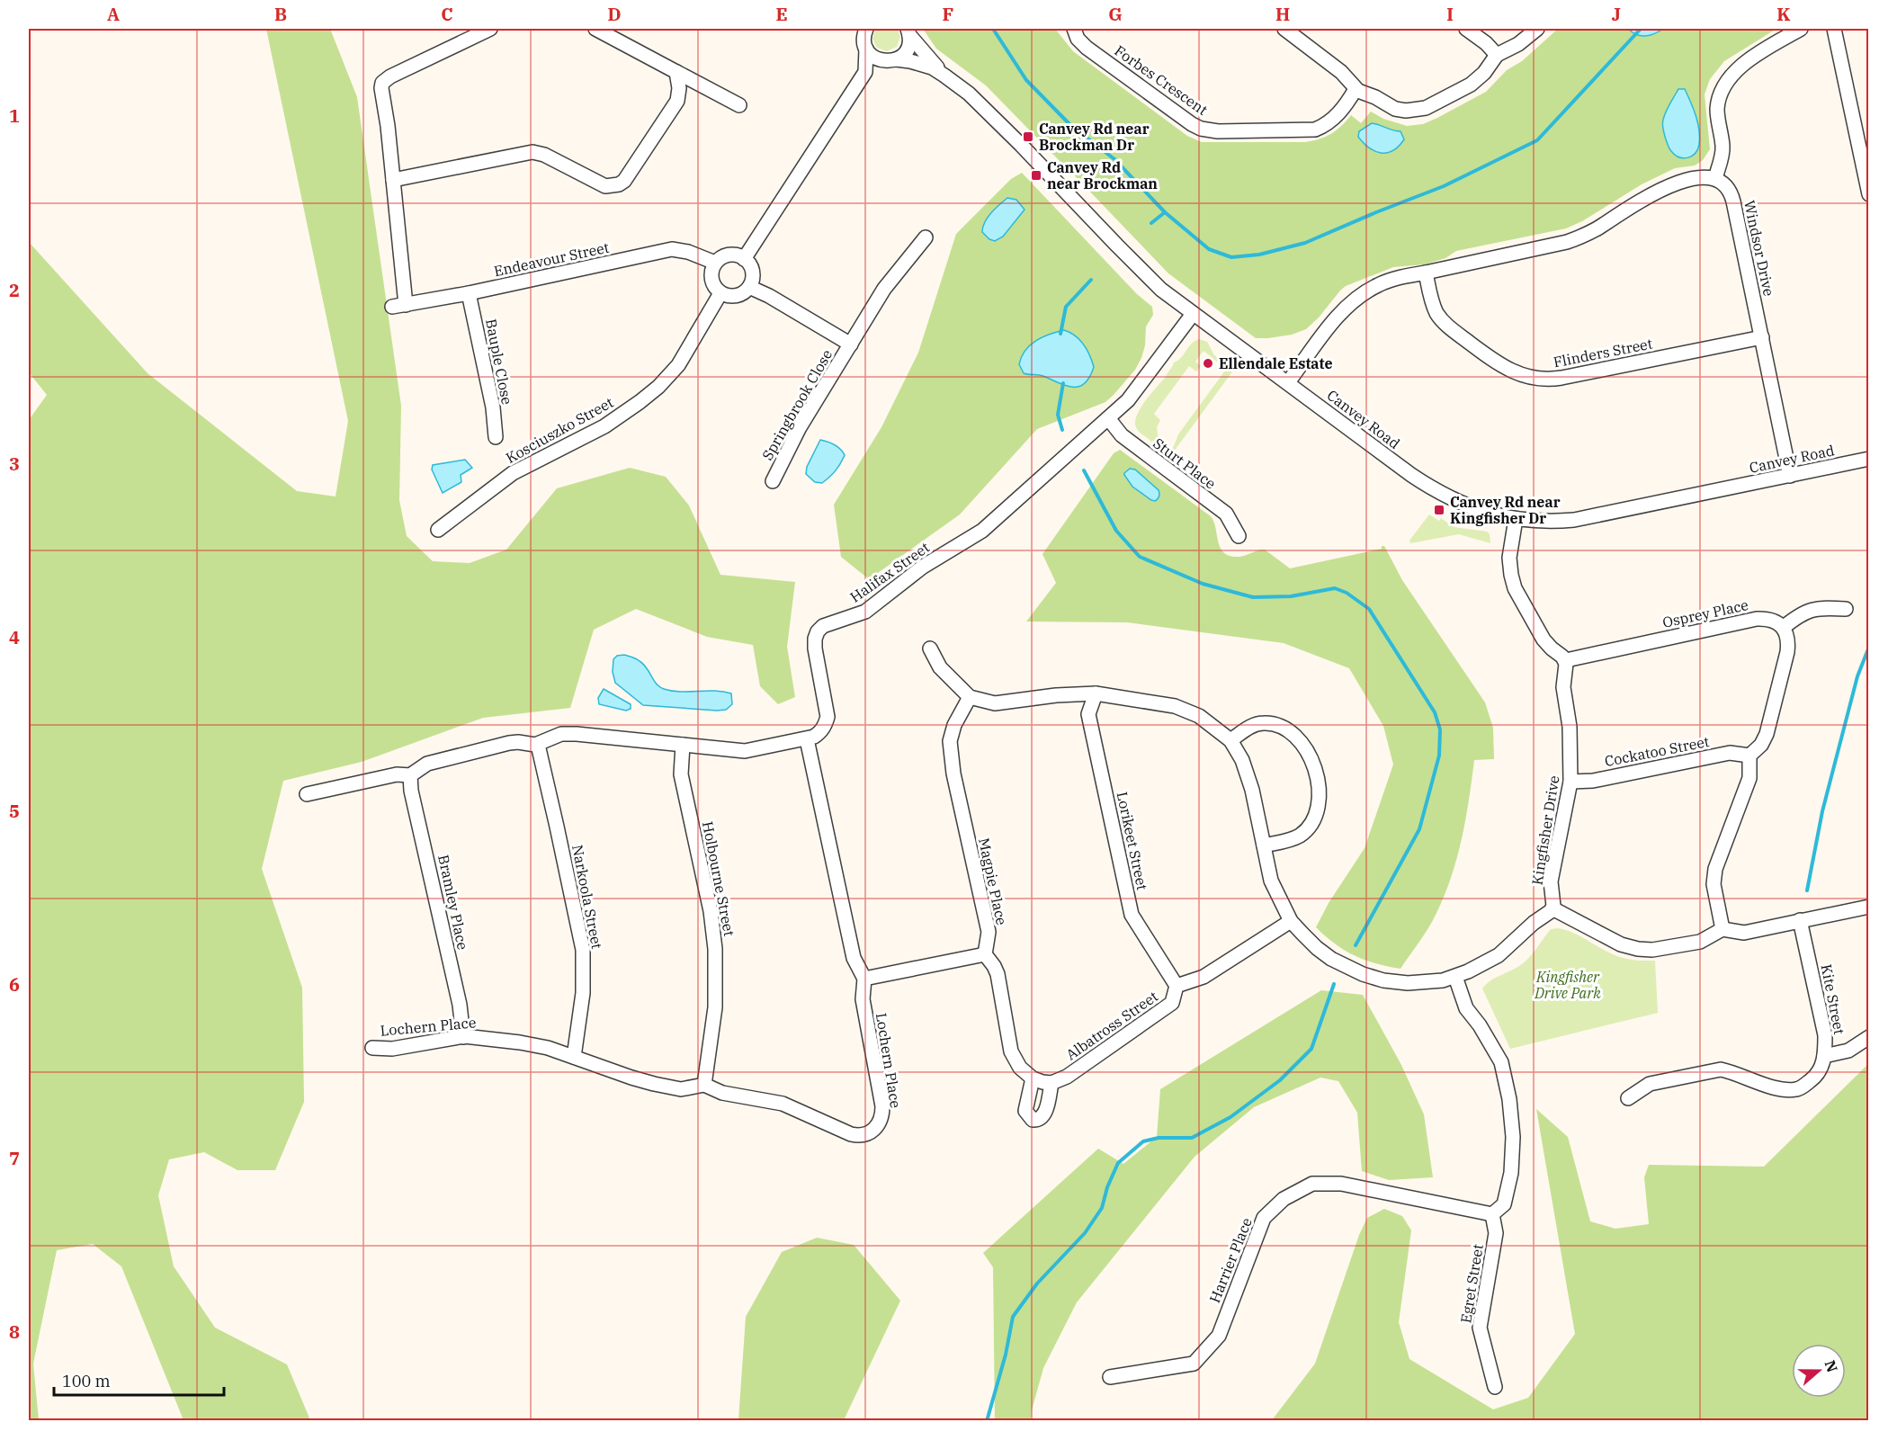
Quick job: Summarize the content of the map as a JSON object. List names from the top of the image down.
{
  "streets": {
    "street": [
      "Forbes Crescent",
      "Windsor Drive",
      "Endeavour Street",
      "Flinders Street",
      "Bauple Close",
      "Springbrook Close",
      "Canvey Road",
      "Kosciuszko Street",
      "Sturt Place",
      "Halifax Street",
      "Osprey Place",
      "Cockatoo Street",
      "Kingfisher Drive",
      "Lorikeet Street",
      "Holbourne Street",
      "Magpie Place",
      "Narkoola Street",
      "Bramley Place",
      "Kite Street",
      "Albatross Street",
      "Lochern Place",
      "Harrier Place",
      "Egret Street"
    ]
  },
  "crossings": [
    ["Windsor Drive", "Flinders Street"],
    ["Windsor Drive", "Canvey Road"],
    ["Endeavour Street", "Bauple Close"],
    ["Endeavour Street", "Kosciuszko Street"],
    ["Canvey Road", "Halifax Street"],
    ["Sturt Place", "Halifax Street"],
    ["Halifax Street", "Lochern Place"],
    ["Osprey Place", "Kingfisher Drive"],
    ["Cockatoo Street", "Kingfisher Drive"],
    ["Lorikeet Street", "Albatross Street"],
    ["Holbourne Street", "Lochern Place"],
    ["Narkoola Street", "Lochern Place"],
    ["Bramley Place", "Lochern Place"],
    ["Harrier Place", "Egret Street"]
  ],
  "parks": ["Kingfisher Drive Park"],
  "places": {
    "transit": ["Canvey Rd near Brockman Dr", "Canvey Rd near Brockman", "Canvey Rd near Kingfisher Dr"],
    "other": ["Ellendale Estate"]
  },
  "scale_bar": "100 m",
  "north": "right",
  "grid": {
    "columns": [
      "A",
      "B",
      "C",
      "D",
      "E",
      "F",
      "G",
      "H",
      "I",
      "J",
      "K"
    ],
    "rows": [
      "1",
      "2",
      "3",
      "4",
      "5",
      "6",
      "7",
      "8"
    ]
  }
}
